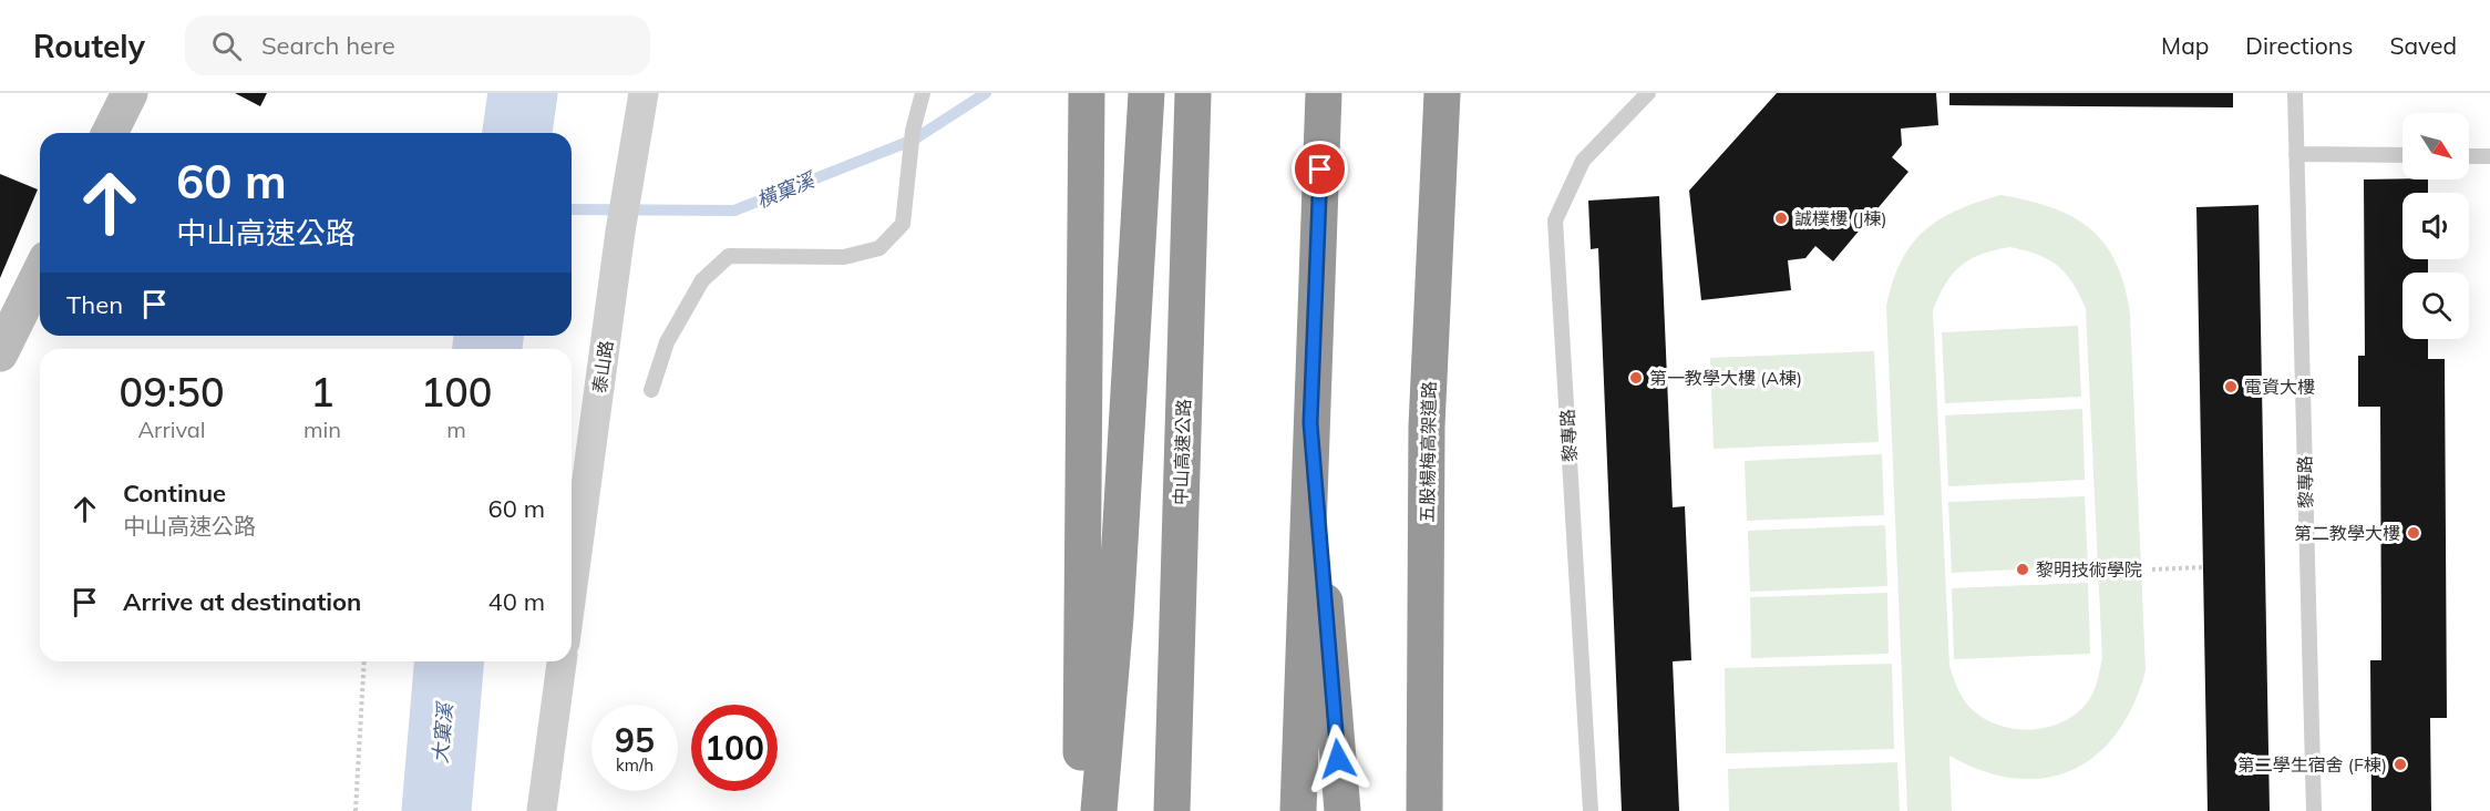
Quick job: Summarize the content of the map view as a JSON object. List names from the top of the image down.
{
  "streets": {
    "highway": ["中山高速公路", "五股楊梅高架道路"],
    "street": ["泰山路"],
    "lane": ["黎專路"]
  },
  "water": ["橫窠溪", "大窠溪"],
  "places": [
    "誠樸樓 (J棟)",
    "第一教學大樓 (A棟)",
    "電資大樓",
    "第二教學大樓",
    "黎明技術學院",
    "第二學生宿舍 (F棟)"
  ],
  "north": "bottom right",
  "page": {
    "header": "Routely",
    "search": "Search here",
    "nav": ["Map", "Directions", "Saved"],
    "turn": ["60 m", "中山高速公路"],
    "then": "Then",
    "eta": [
      "09:50",
      "Arrival",
      "1",
      "min",
      "100",
      "m"
    ],
    "list": [
      {
        "name": "Continue",
        "note": "中山高速公路",
        "value": "60 m"
      },
      {
        "name": "Arrive at destination",
        "value": "40 m"
      }
    ],
    "speed": "95 km/h",
    "limit": "100"
  }
}
